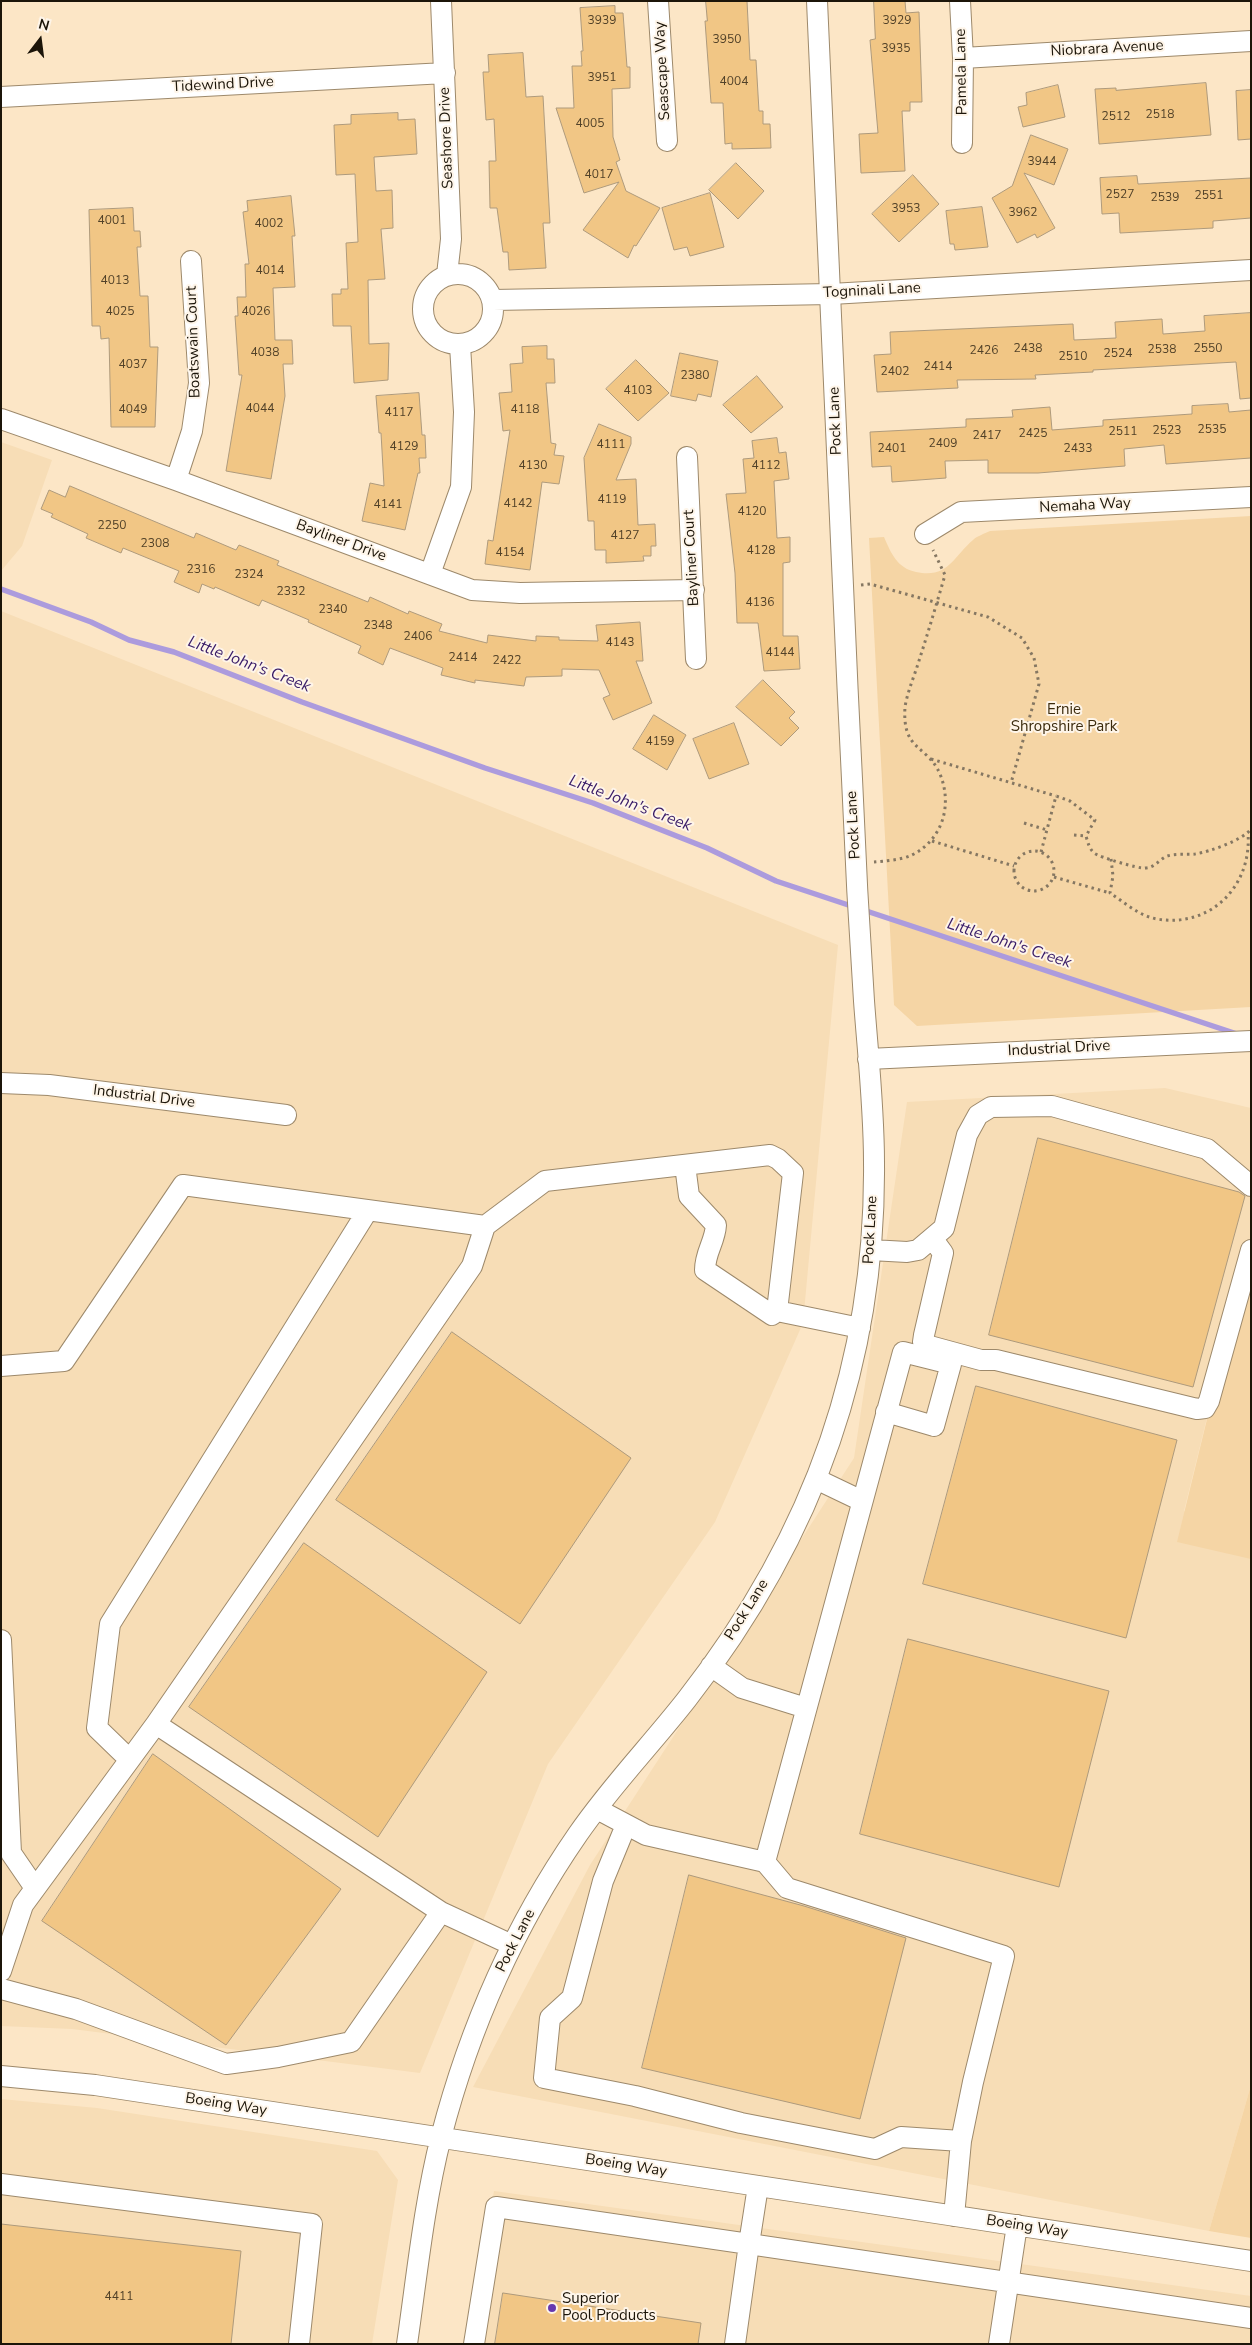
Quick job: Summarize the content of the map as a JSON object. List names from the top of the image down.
{
  "streets": {
    "street": [
      "Niobrara Avenue",
      "Seascape Way",
      "Pamela Lane",
      "Tidewind Drive",
      "Seashore Drive",
      "Togninali Lane",
      "Boatswain Court",
      "Pock Lane",
      "Nemaha Way",
      "Bayliner Drive",
      "Bayliner Court",
      "Industrial Drive",
      "Boeing Way"
    ]
  },
  "crossings": [
    ["Niobrara Avenue", "Pamela Lane"],
    ["Tidewind Drive", "Seashore Drive"],
    ["Seashore Drive", "Togninali Lane"],
    ["Togninali Lane", "Pock Lane"],
    ["Boatswain Court", "Bayliner Drive"],
    ["Pock Lane", "Industrial Drive"],
    ["Pock Lane", "Boeing Way"],
    ["Bayliner Drive", "Bayliner Court"]
  ],
  "water": ["Little John's Creek"],
  "parks": ["Ernie Shropshire Park"],
  "places": ["Superior Pool Products"],
  "house_numbers": [
    "3939",
    "3929",
    "3950",
    "3935",
    "3951",
    "4004",
    "2518",
    "2512",
    "4005",
    "3944",
    "4017",
    "2527",
    "2551",
    "2539",
    "3953",
    "3962",
    "4001",
    "4002",
    "4014",
    "4013",
    "4025",
    "4026",
    "2438",
    "2550",
    "2538",
    "2426",
    "4038",
    "2524",
    "2510",
    "4037",
    "2414",
    "2402",
    "2380",
    "4103",
    "4044",
    "4049",
    "4118",
    "4117",
    "2535",
    "2523",
    "2511",
    "2425",
    "2417",
    "2409",
    "4111",
    "4129",
    "2401",
    "2433",
    "4130",
    "4112",
    "4119",
    "4142",
    "4141",
    "4120",
    "2250",
    "4127",
    "2308",
    "4128",
    "4154",
    "2316",
    "2324",
    "2332",
    "4136",
    "2340",
    "2348",
    "2406",
    "4143",
    "4144",
    "2414",
    "2422",
    "4159",
    "4411"
  ],
  "north": "top"
}
